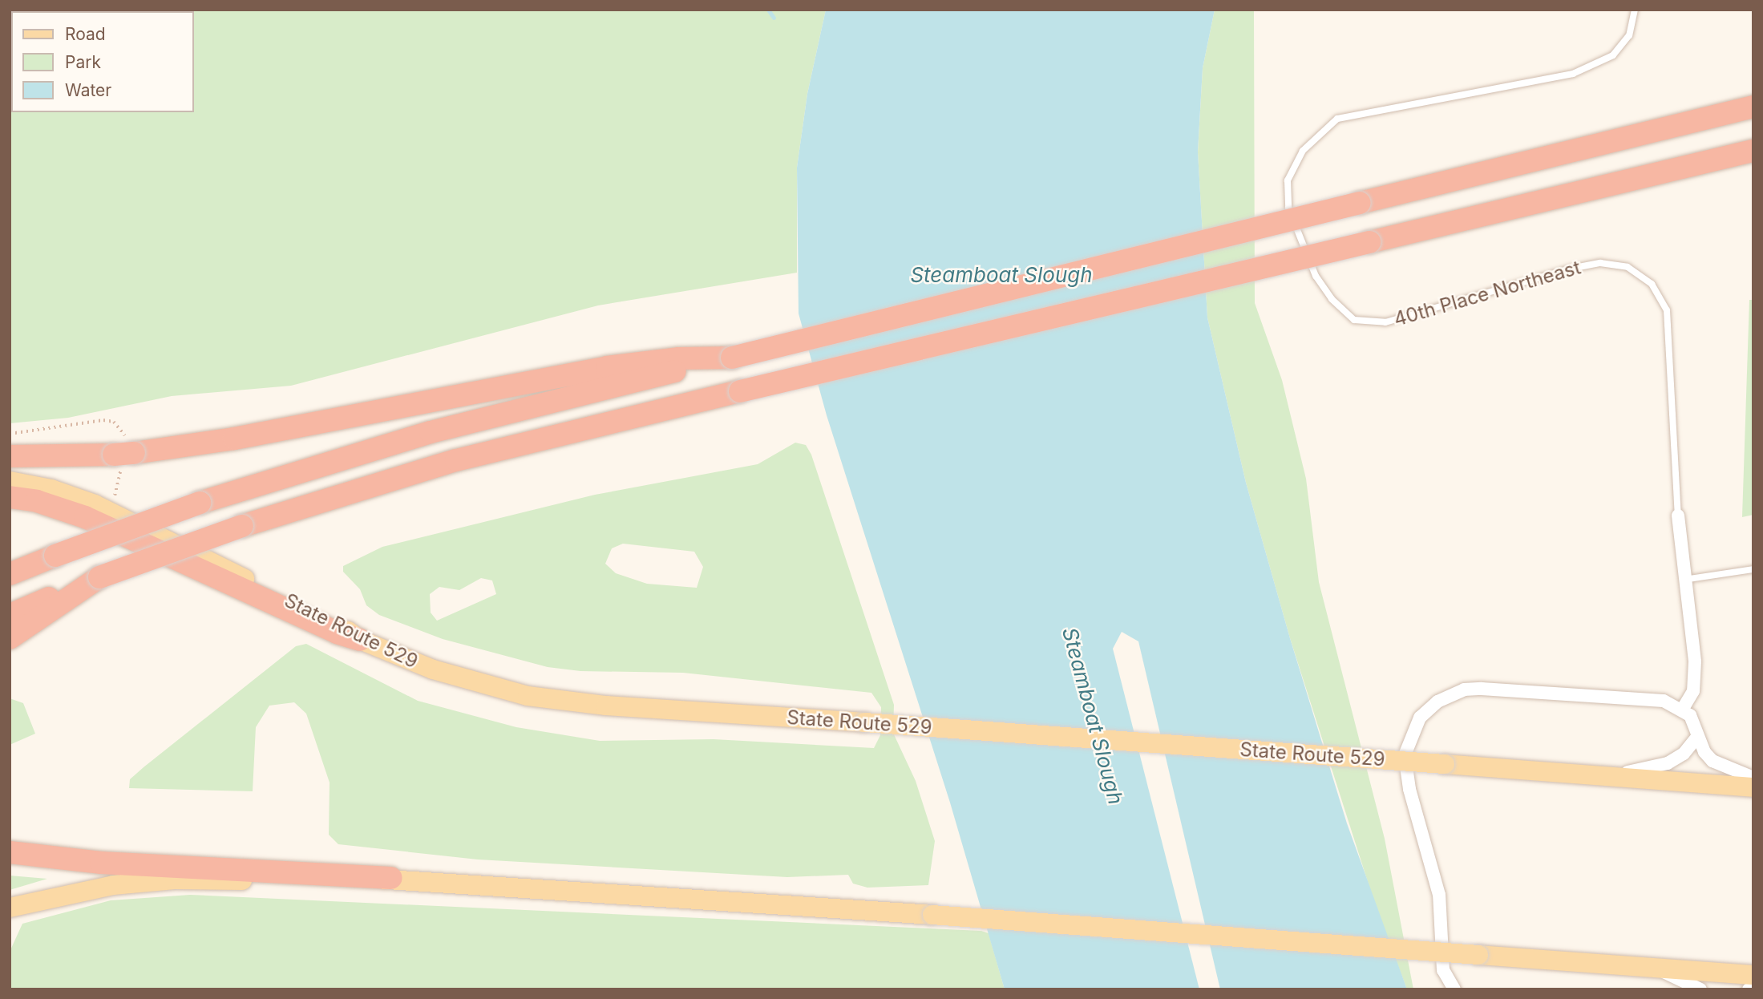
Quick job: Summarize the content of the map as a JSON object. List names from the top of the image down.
{
  "streets": {
    "main road": ["State Route 529"],
    "street": ["40th Place Northeast"]
  },
  "water": ["Steamboat Slough"],
  "legend": ["Road", "Park", "Water"]
}
